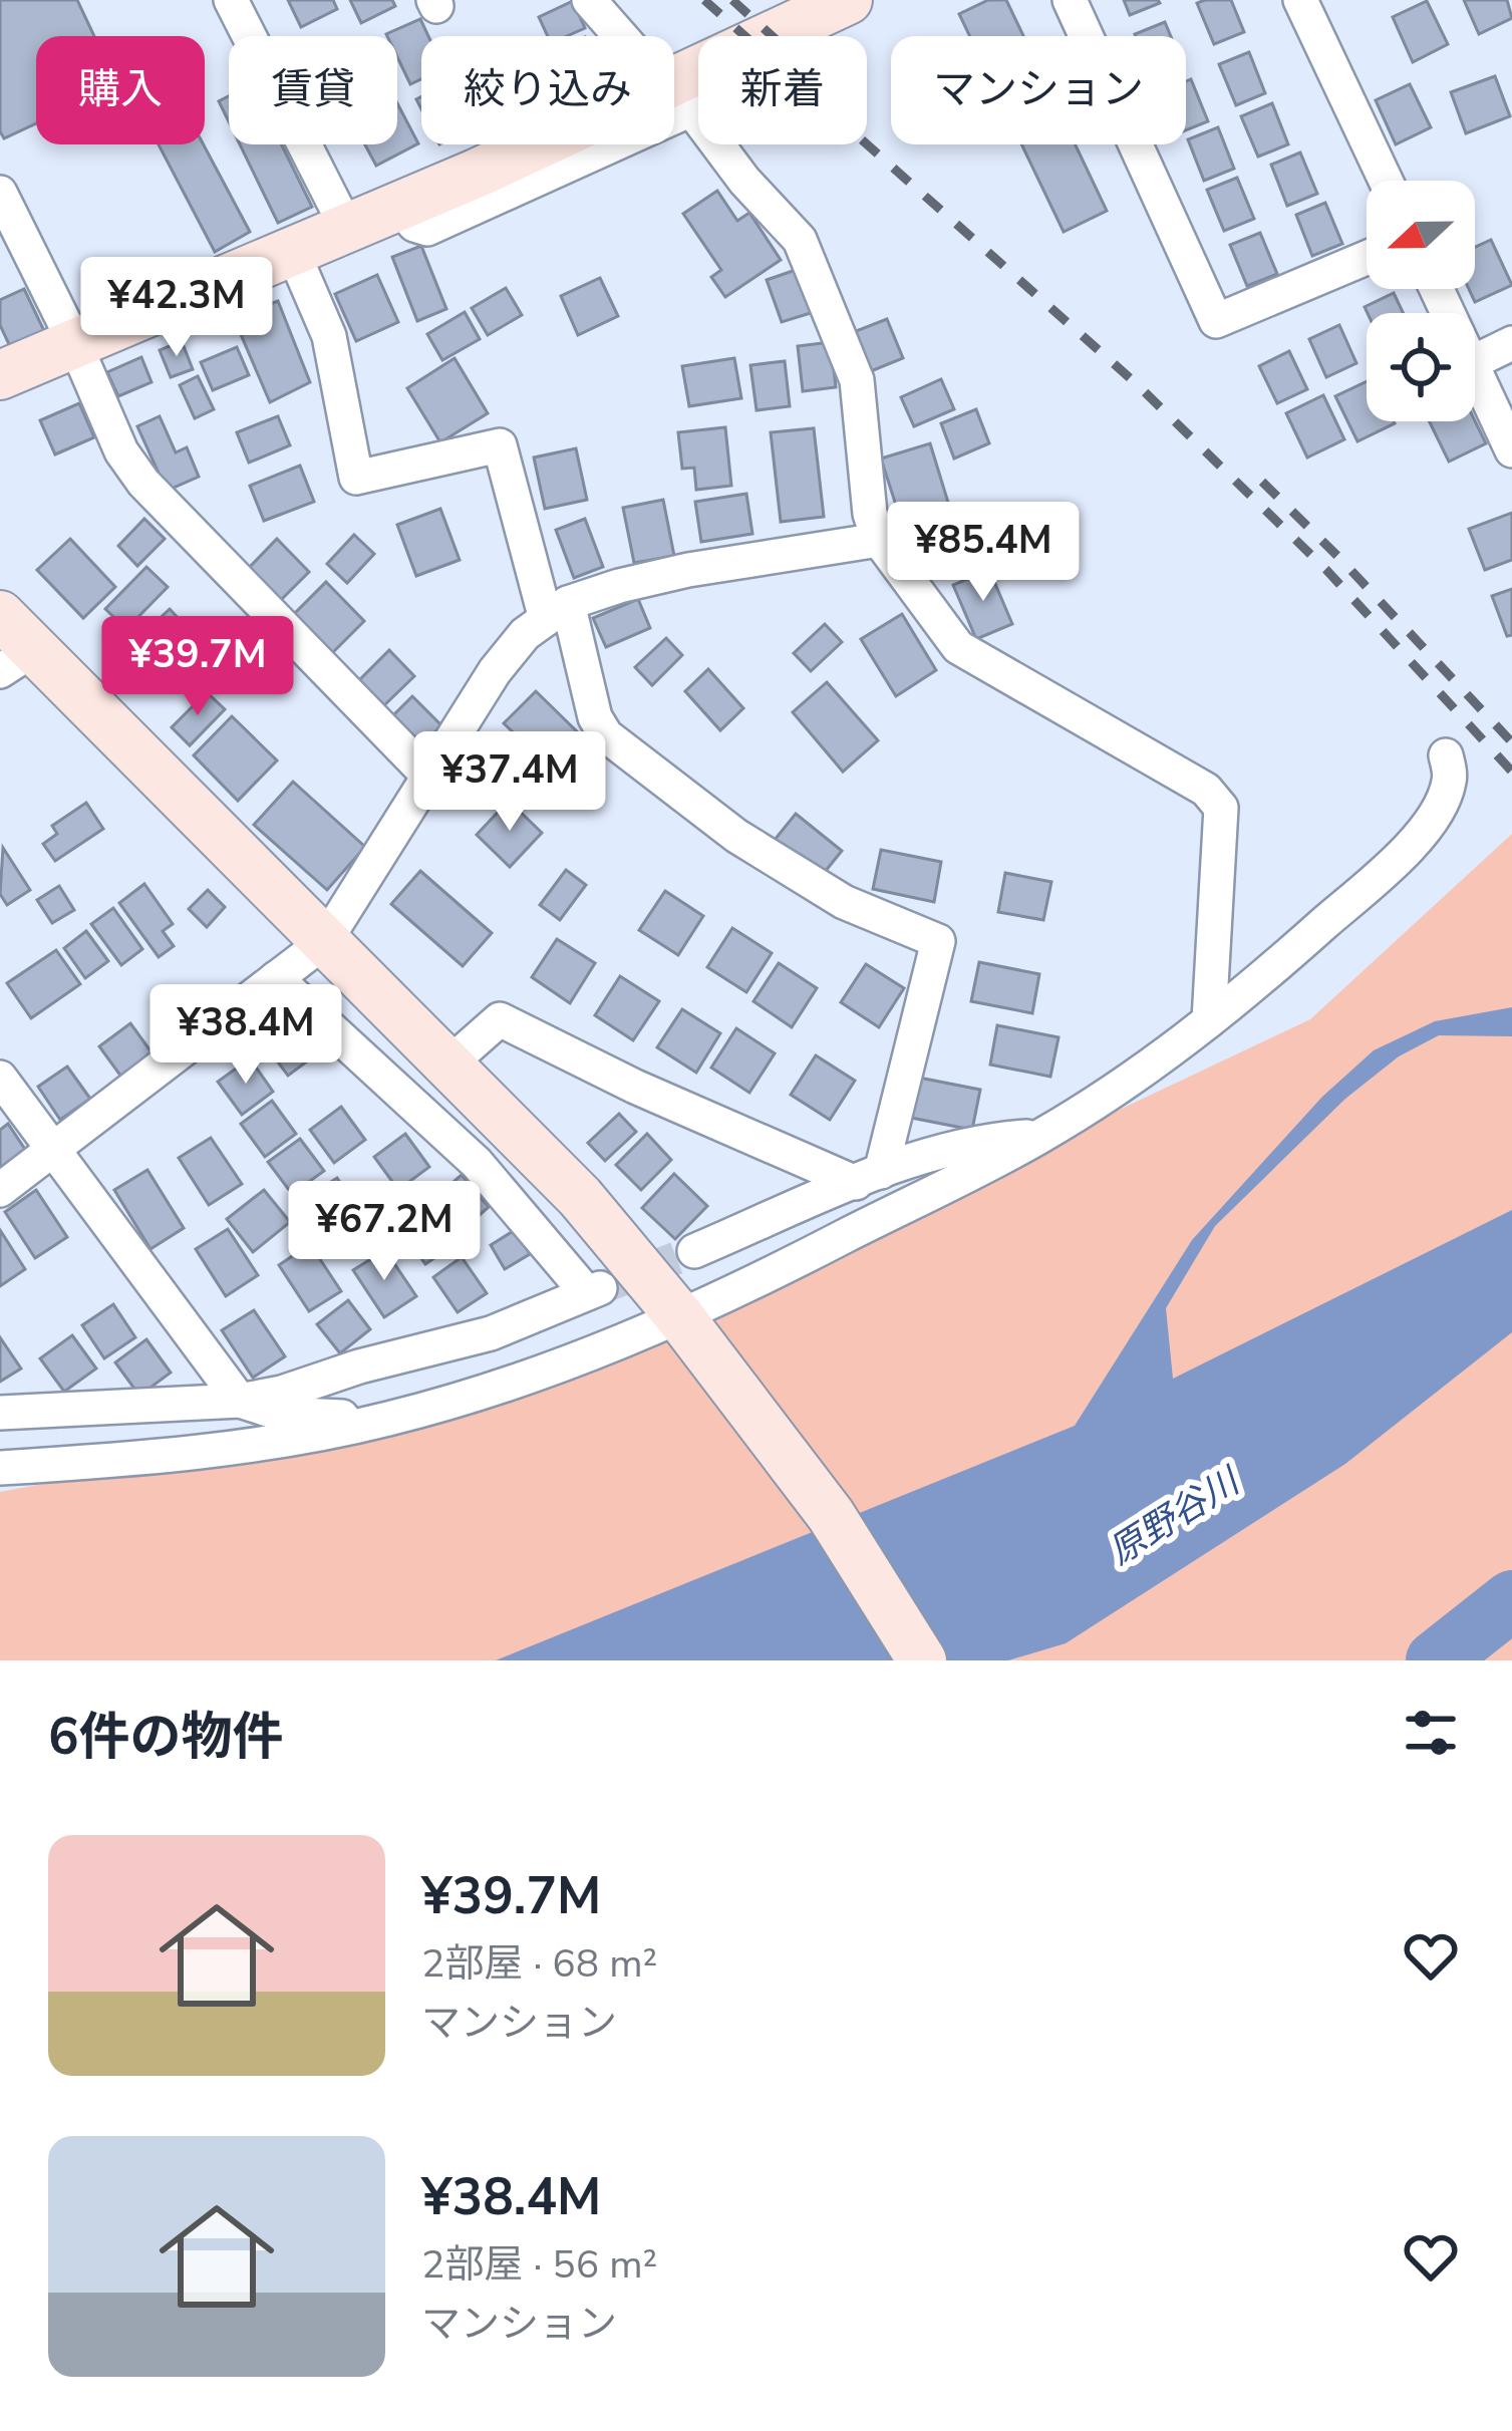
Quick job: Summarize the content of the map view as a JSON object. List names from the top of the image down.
{
  "water": ["原野谷川"],
  "north": "left",
  "page": {
    "chip": [
      "購入",
      "賃貸",
      "絞り込み",
      "新着",
      "マンション"
    ],
    "price": [
      "¥42.3M",
      "¥85.4M",
      "¥39.7M",
      "¥37.4M",
      "¥38.4M",
      "¥67.2M"
    ],
    "heading": "6件の物件",
    "list": [
      {
        "name": "¥39.7M",
        "note": "2部屋 · 68 m² · マンション"
      },
      {
        "name": "¥38.4M",
        "note": "2部屋 · 56 m² · マンション"
      }
    ]
  }
}
